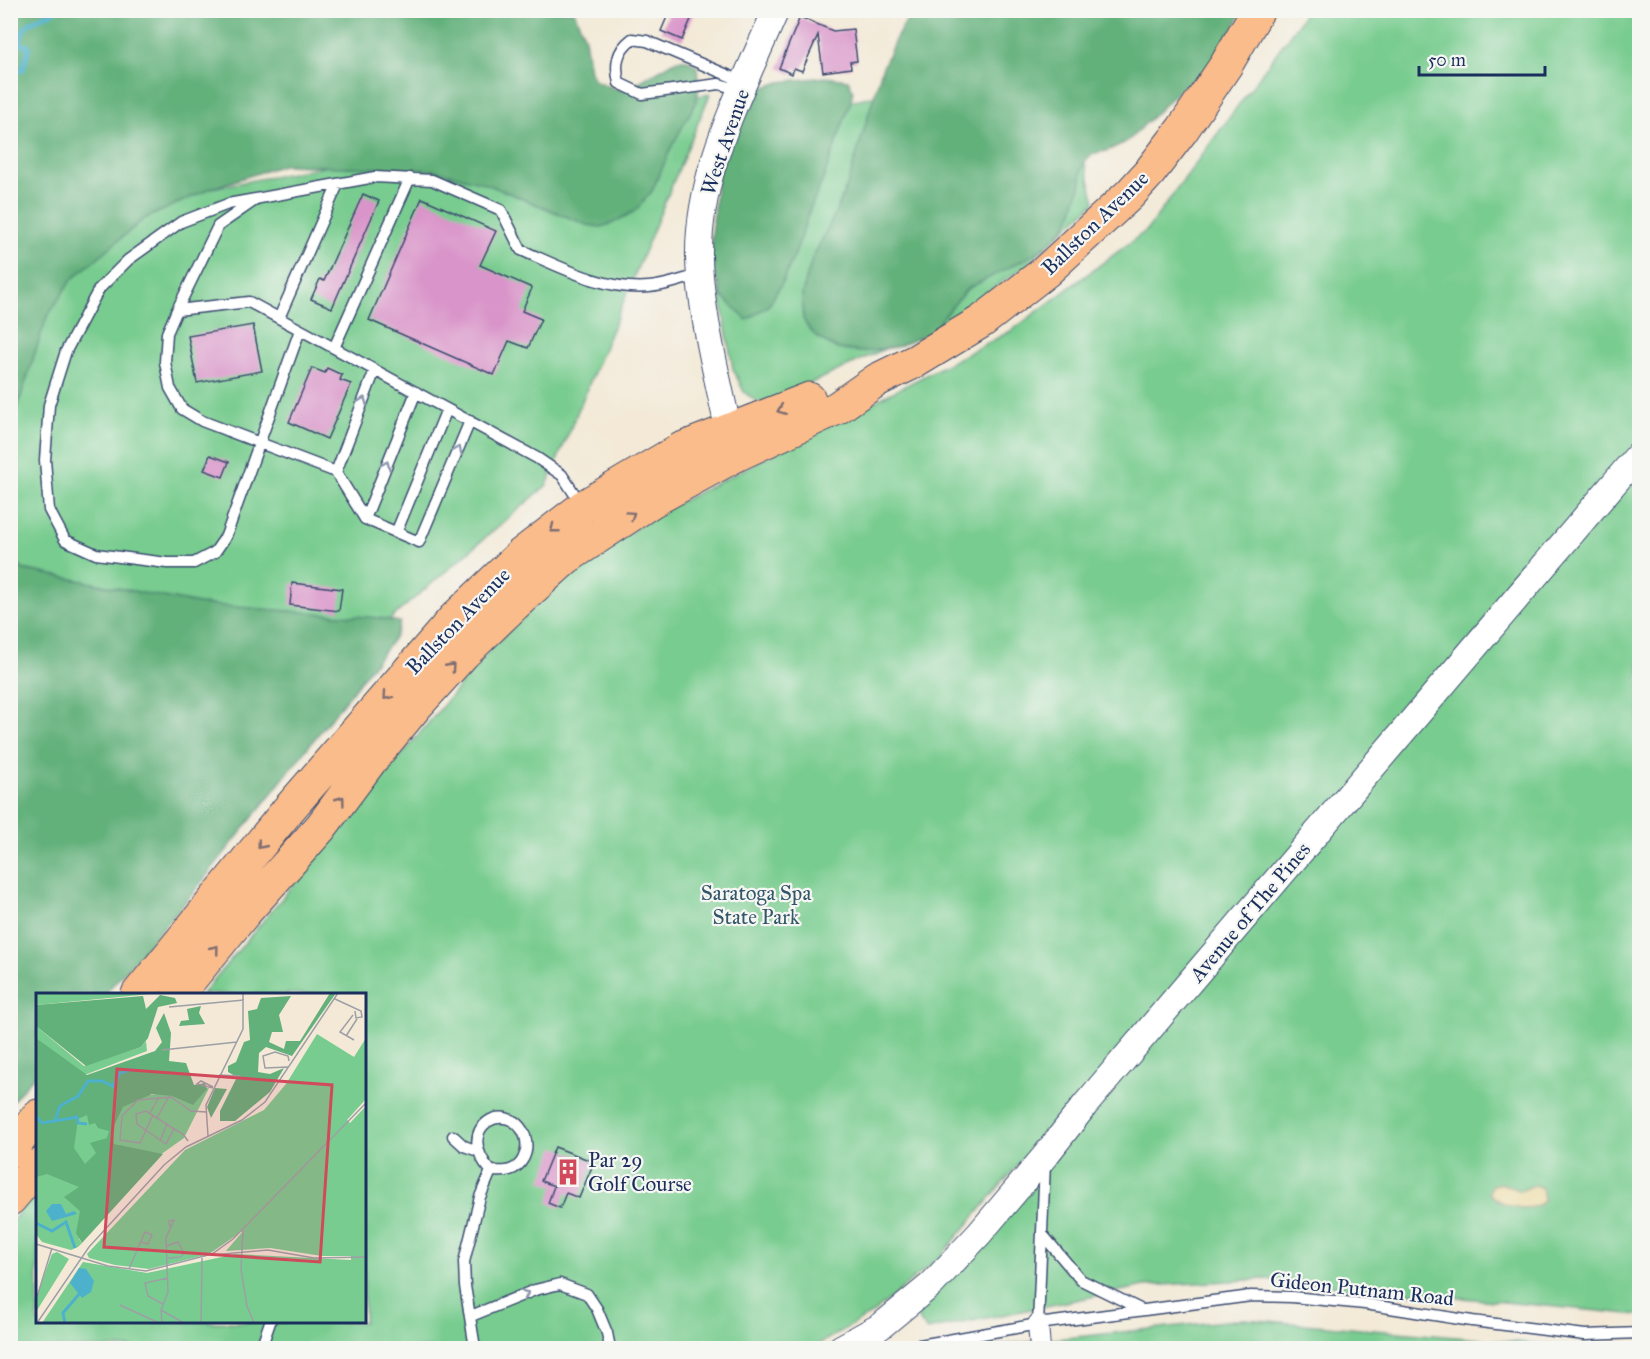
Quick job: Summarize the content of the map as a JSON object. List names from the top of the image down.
{
  "streets": {
    "highway": ["Ballston Avenue"],
    "street": ["West Avenue", "Avenue of The Pines"],
    "lane": ["Gideon Putnam Road"]
  },
  "crossings": [
    ["West Avenue", "Ballston Avenue"]
  ],
  "parks": ["Saratoga Spa State Park"],
  "places": {
    "building": ["Par 29 Golf Course"]
  },
  "scale_bar": "50 m"
}
